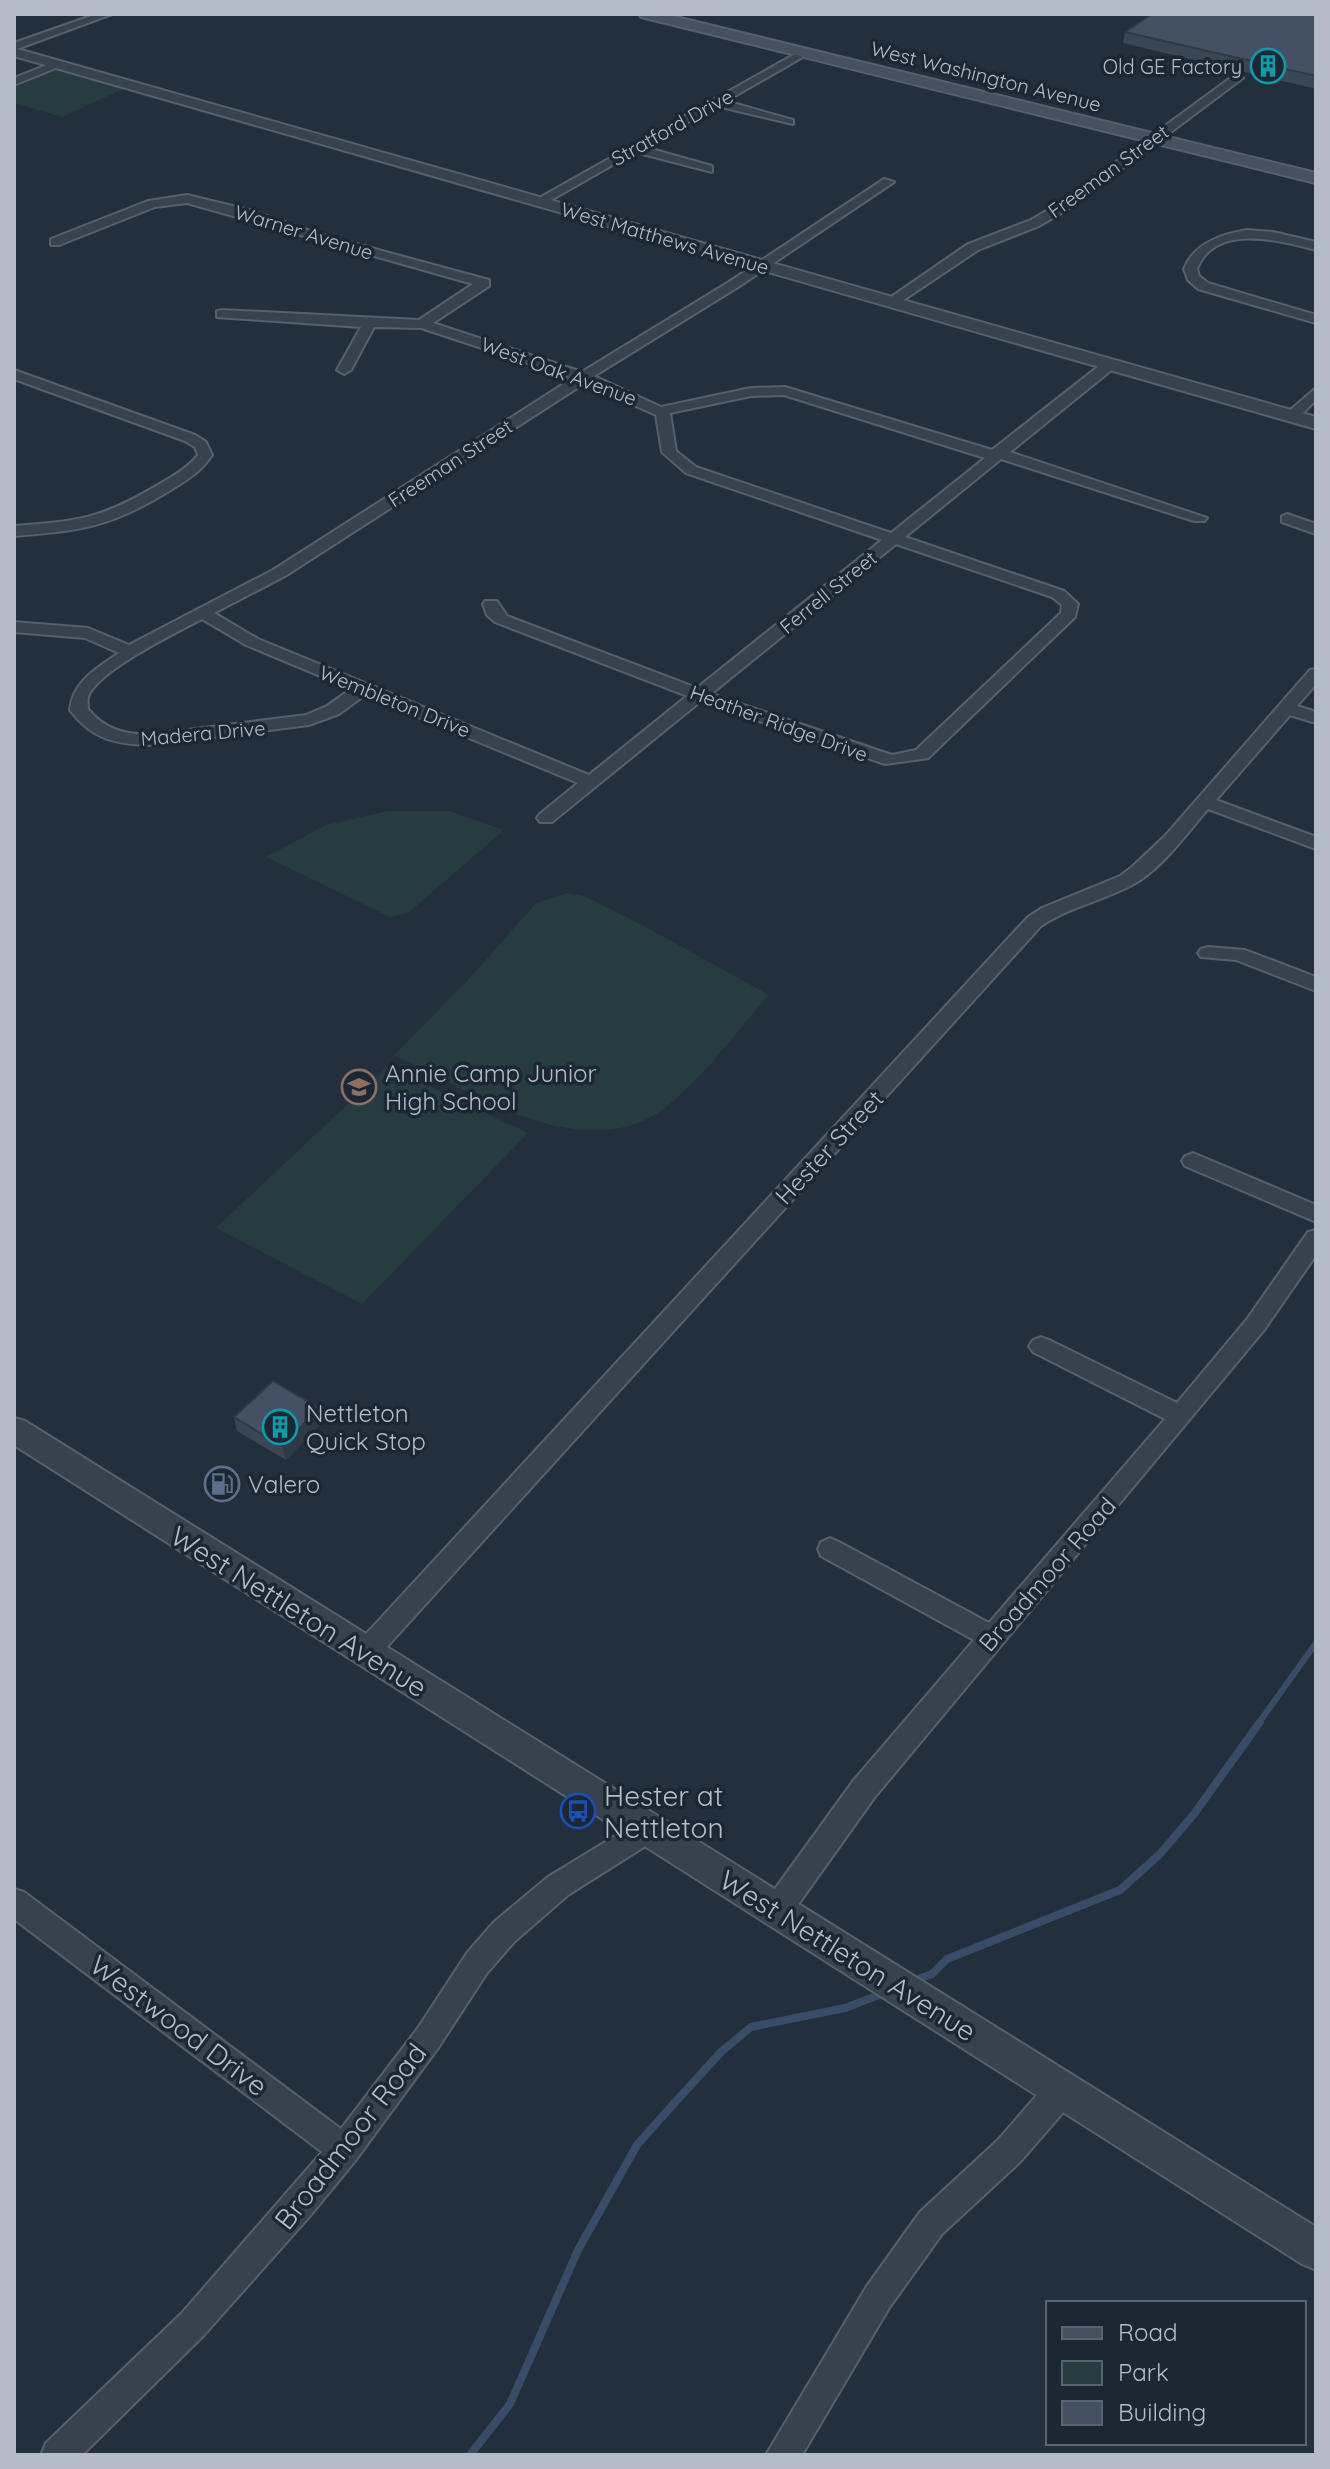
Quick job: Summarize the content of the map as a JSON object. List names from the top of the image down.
{
  "streets": {
    "main road": ["West Washington Avenue"],
    "street": [
      "Stratford Drive",
      "Freeman Street",
      "Warner Avenue",
      "West Matthews Avenue",
      "West Oak Avenue",
      "Ferrell Street",
      "Wembleton Drive",
      "Heather Ridge Drive",
      "Madera Drive",
      "Hester Street",
      "Broadmoor Road",
      "West Nettleton Avenue",
      "Westwood Drive"
    ]
  },
  "crossings": [
    ["West Washington Avenue", "Stratford Drive"],
    ["West Washington Avenue", "Freeman Street"],
    ["Stratford Drive", "West Matthews Avenue"],
    ["Freeman Street", "West Matthews Avenue"],
    ["Freeman Street", "West Oak Avenue"],
    ["Freeman Street", "Wembleton Drive"],
    ["Freeman Street", "Madera Drive"],
    ["Warner Avenue", "West Oak Avenue"],
    ["West Matthews Avenue", "Ferrell Street"],
    ["West Oak Avenue", "Ferrell Street"],
    ["West Oak Avenue", "Heather Ridge Drive"],
    ["Ferrell Street", "Wembleton Drive"],
    ["Ferrell Street", "Heather Ridge Drive"],
    ["Wembleton Drive", "Madera Drive"],
    ["Hester Street", "West Nettleton Avenue"],
    ["Broadmoor Road", "West Nettleton Avenue"],
    ["Broadmoor Road", "Westwood Drive"]
  ],
  "places": {
    "building": ["Old GE Factory", "Nettleton Quick Stop"],
    "school or university": ["Annie Camp Junior High School"],
    "fuel station": ["Valero"],
    "bus stop": ["Hester at Nettleton"]
  },
  "legend": ["Road", "Park", "Building"]
}
